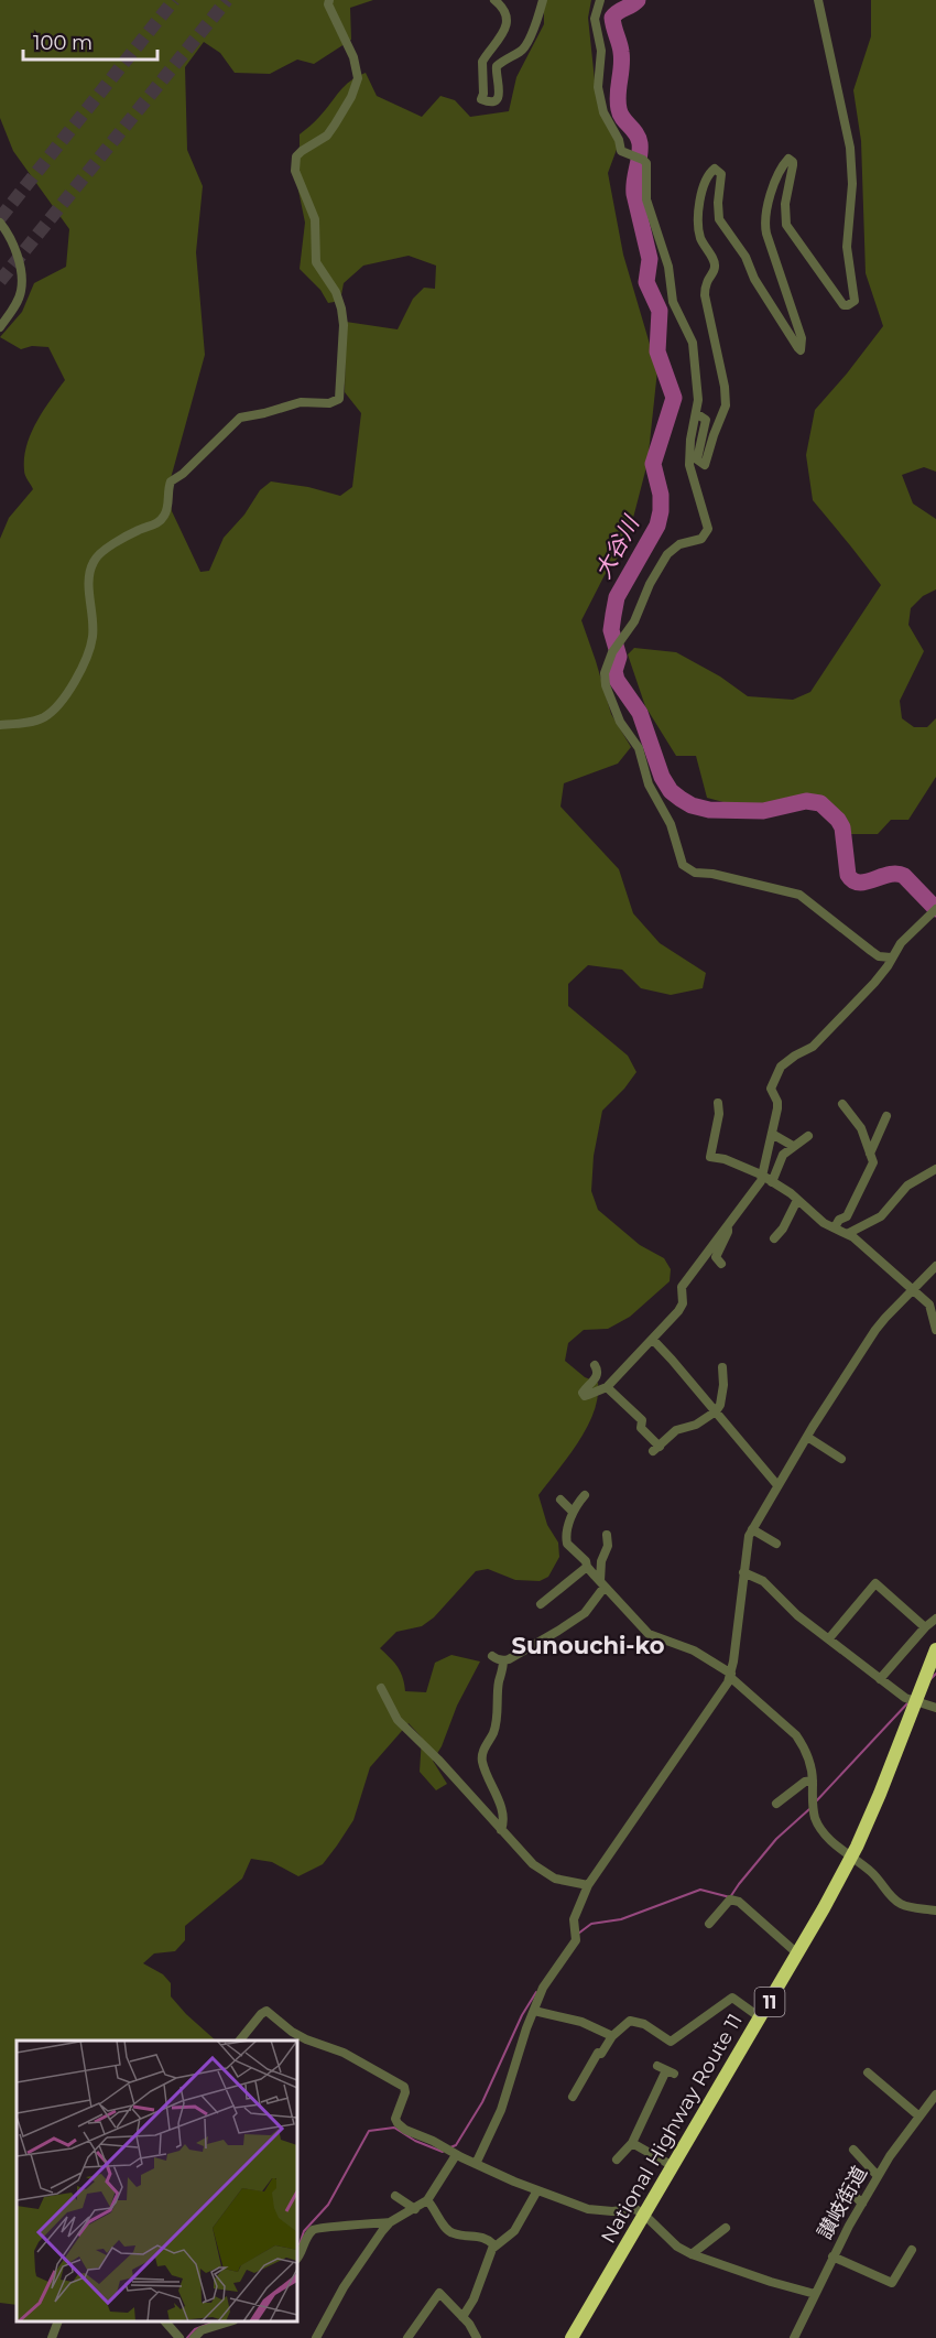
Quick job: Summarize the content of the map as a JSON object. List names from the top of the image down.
{
  "streets": {
    "highway": ["11", "National Highway Route 11"],
    "street": ["讃岐街道"]
  },
  "districts": ["Sunouchi-ko"],
  "water": ["大谷川"],
  "scale_bar": "100 m"
}
